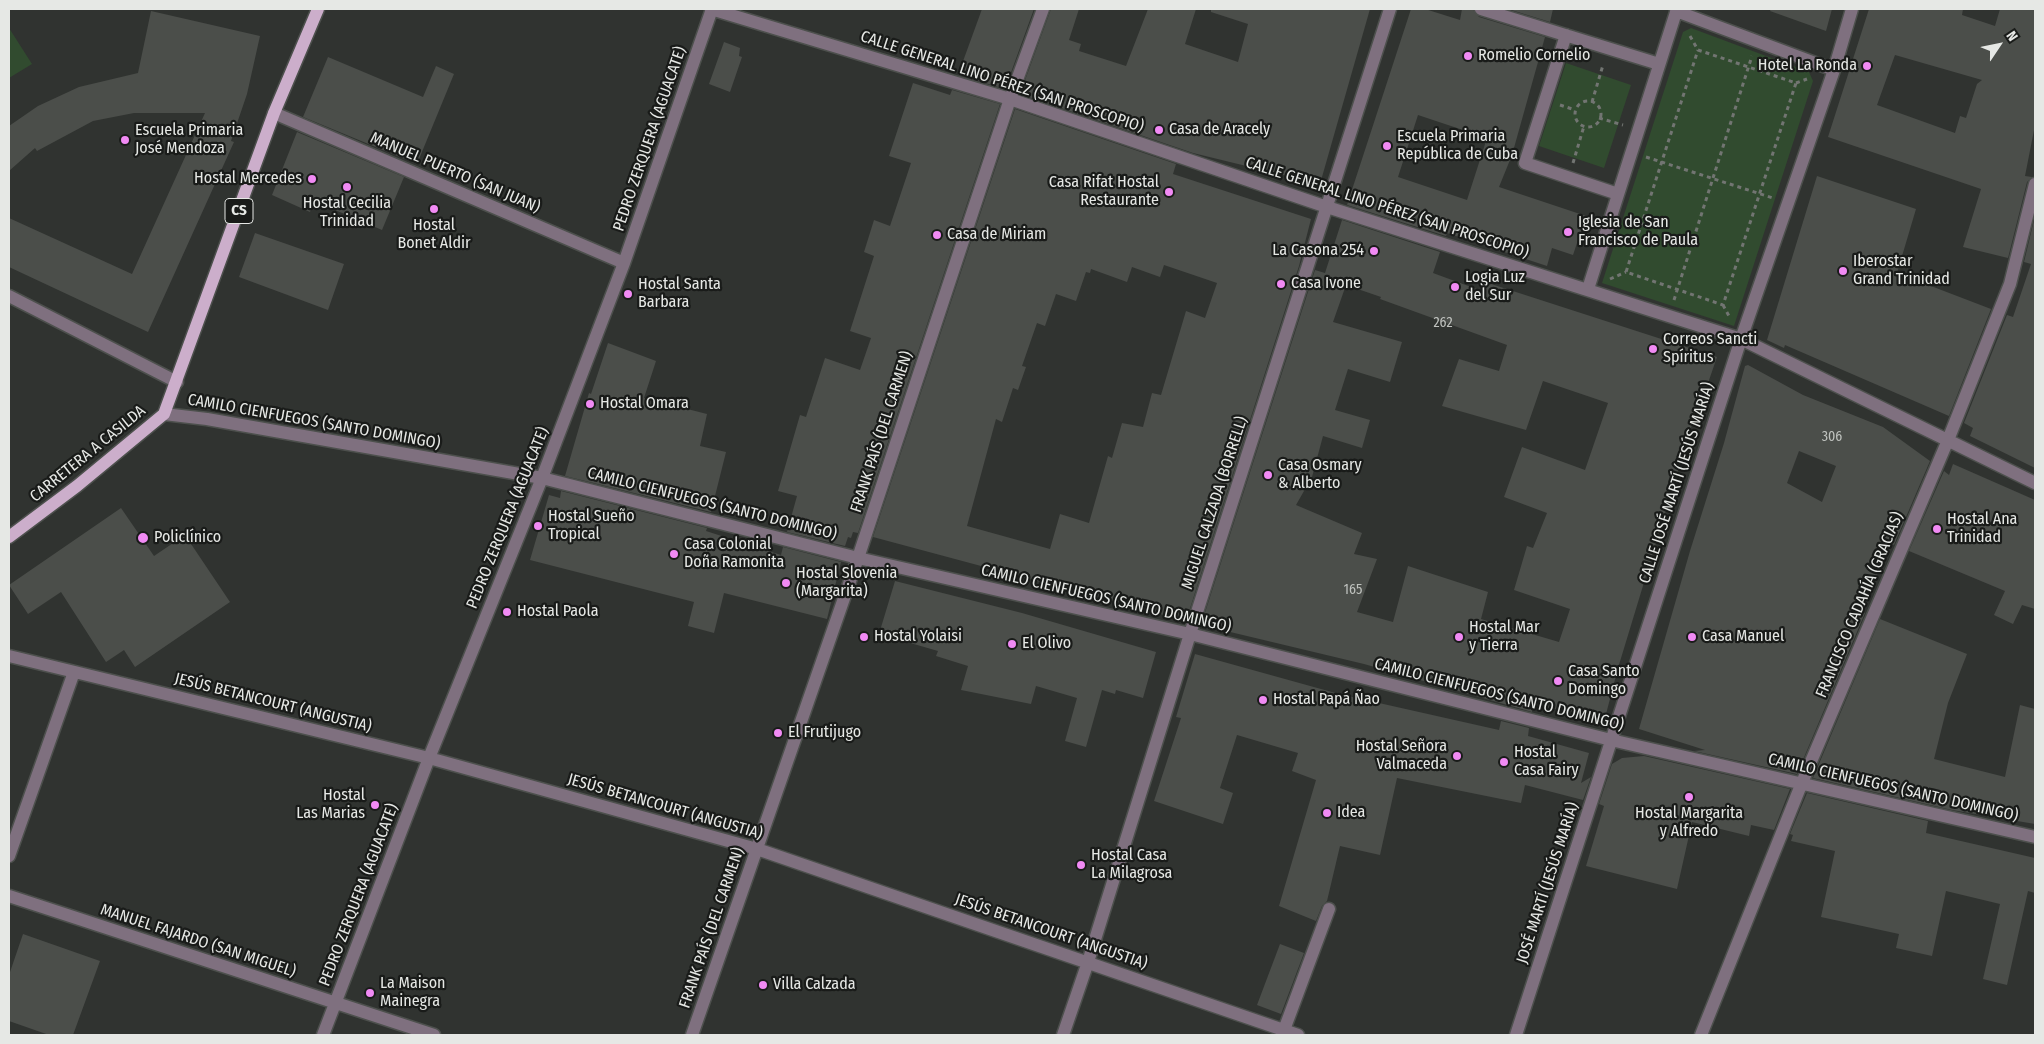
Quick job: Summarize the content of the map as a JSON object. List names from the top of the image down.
{
  "streets": {
    "main road": ["CS", "CARRETERA A CASILDA"],
    "street": [
      "CALLE GENERAL LINO PÉREZ (SAN PROSCOPIO)",
      "PEDRO ZERQUERA (AGUACATE)",
      "MANUEL PUERTO (SAN JUAN)",
      "CAMILO CIENFUEGOS (SANTO DOMINGO)",
      "FRANK PAÍS (DEL CARMEN)",
      "CALLE JOSÉ MARTÍ (JESÚS MARÍA)",
      "MIGUEL CALZADA (BORRELL)",
      "FRANCISCO CADAHÍA (GRACIAS)",
      "JESÚS BETANCOURT (ANGUSTIA)",
      "JOSÉ MARTÍ (JESÚS MARÍA)",
      "MANUEL FAJARDO (SAN MIGUEL)"
    ]
  },
  "crossings": [
    ["CALLE GENERAL LINO PÉREZ (SAN PROSCOPIO)", "PEDRO ZERQUERA (AGUACATE)"],
    ["CALLE GENERAL LINO PÉREZ (SAN PROSCOPIO)", "FRANK PAÍS (DEL CARMEN)"],
    ["CALLE GENERAL LINO PÉREZ (SAN PROSCOPIO)", "CALLE JOSÉ MARTÍ (JESÚS MARÍA)"],
    ["CALLE GENERAL LINO PÉREZ (SAN PROSCOPIO)", "MIGUEL CALZADA (BORRELL)"],
    ["CALLE GENERAL LINO PÉREZ (SAN PROSCOPIO)", "FRANCISCO CADAHÍA (GRACIAS)"],
    ["PEDRO ZERQUERA (AGUACATE)", "MANUEL PUERTO (SAN JUAN)"],
    ["PEDRO ZERQUERA (AGUACATE)", "CAMILO CIENFUEGOS (SANTO DOMINGO)"],
    ["PEDRO ZERQUERA (AGUACATE)", "JESÚS BETANCOURT (ANGUSTIA)"],
    ["PEDRO ZERQUERA (AGUACATE)", "MANUEL FAJARDO (SAN MIGUEL)"],
    ["MANUEL PUERTO (SAN JUAN)", "CS"],
    ["CS", "CAMILO CIENFUEGOS (SANTO DOMINGO)"],
    ["CS", "CARRETERA A CASILDA"],
    ["CAMILO CIENFUEGOS (SANTO DOMINGO)", "FRANK PAÍS (DEL CARMEN)"],
    ["CAMILO CIENFUEGOS (SANTO DOMINGO)", "CARRETERA A CASILDA"],
    ["CAMILO CIENFUEGOS (SANTO DOMINGO)", "CALLE JOSÉ MARTÍ (JESÚS MARÍA)"],
    ["CAMILO CIENFUEGOS (SANTO DOMINGO)", "MIGUEL CALZADA (BORRELL)"],
    ["CAMILO CIENFUEGOS (SANTO DOMINGO)", "FRANCISCO CADAHÍA (GRACIAS)"],
    ["CAMILO CIENFUEGOS (SANTO DOMINGO)", "JOSÉ MARTÍ (JESÚS MARÍA)"],
    ["FRANK PAÍS (DEL CARMEN)", "JESÚS BETANCOURT (ANGUSTIA)"],
    ["CALLE JOSÉ MARTÍ (JESÚS MARÍA)", "JOSÉ MARTÍ (JESÚS MARÍA)"],
    ["MIGUEL CALZADA (BORRELL)", "JESÚS BETANCOURT (ANGUSTIA)"]
  ],
  "places": [
    "Romelio Cornelio",
    "Hotel La Ronda",
    "Casa de Aracely",
    "Escuela Primaria José Mendoza",
    "Escuela Primaria República de Cuba",
    "Hostal Mercedes",
    "Hostal Cecilia Trinidad",
    "Casa Rifat Hostal Restaurante",
    "Hostal Bonet Aldir",
    "Iglesia de San Francisco de Paula",
    "Casa de Miriam",
    "La Casona 254",
    "Iberostar Grand Trinidad",
    "Casa Ivone",
    "Logia Luz del Sur",
    "Hostal Santa Barbara",
    "Correos Sancti Spíritus",
    "Hostal Omara",
    "Casa Osmary & Alberto",
    "Hostal Sueño Tropical",
    "Hostal Ana Trinidad",
    "Policlínico",
    "Casa Colonial Doña Ramonita",
    "Hostal Slovenia (Margarita)",
    "Hostal Paola",
    "Hostal Yolaisi",
    "Hostal Mar y Tierra",
    "Casa Manuel",
    "El Olivo",
    "Casa Santo Domingo",
    "Hostal Papá Ñao",
    "El Frutijugo",
    "Hostal Señora Valmaceda",
    "Hostal Casa Fairy",
    "Hostal Margarita y Alfredo",
    "Hostal Las Marias",
    "Idea",
    "Hostal Casa La Milagrosa",
    "Villa Calzada",
    "La Maison Mainegra"
  ],
  "house_numbers": ["262", "306", "165"],
  "north": "top right"
}
